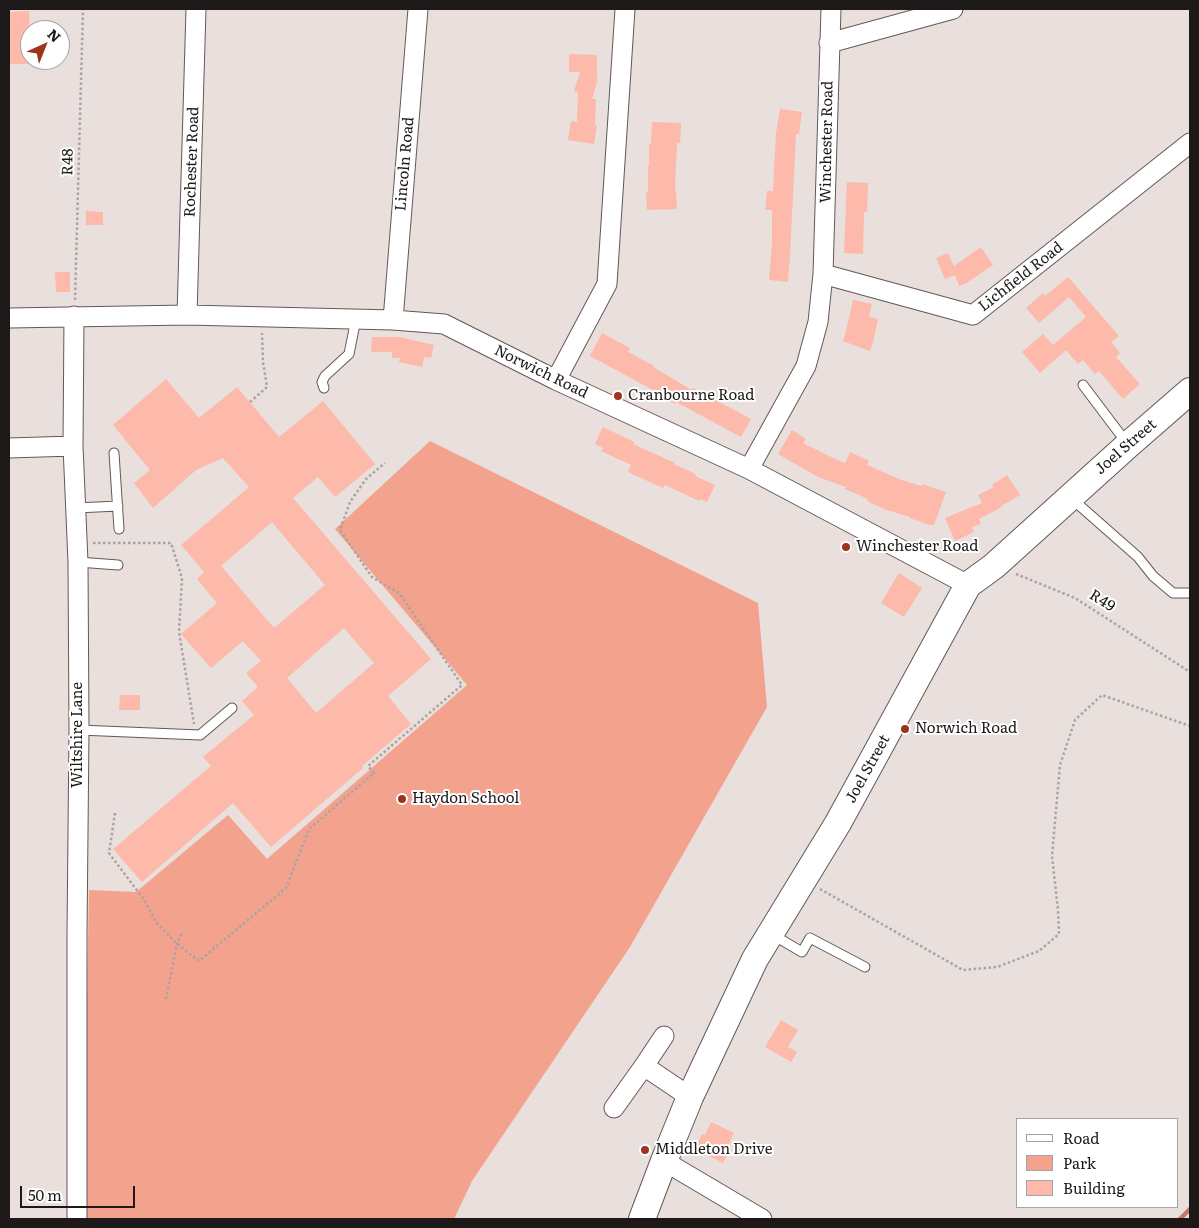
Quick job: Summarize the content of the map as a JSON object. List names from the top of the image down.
{
  "streets": {
    "main road": ["Joel Street"],
    "street": [
      "Winchester Road",
      "Rochester Road",
      "Lincoln Road",
      "Lichfield Road",
      "Norwich Road",
      "Wiltshire Lane"
    ],
    "path": ["R48", "R49"]
  },
  "crossings": [
    ["Winchester Road", "Lichfield Road"],
    ["Winchester Road", "Norwich Road"],
    ["R48", "Norwich Road"],
    ["R48", "Wiltshire Lane"],
    ["Rochester Road", "Norwich Road"],
    ["Lincoln Road", "Norwich Road"],
    ["Norwich Road", "Joel Street"],
    ["Norwich Road", "Wiltshire Lane"],
    ["Joel Street", "R49"]
  ],
  "places": [
    "Cranbourne Road",
    "Winchester Road",
    "Norwich Road",
    "Haydon School",
    "Middleton Drive"
  ],
  "legend": ["Road", "Park", "Building"],
  "scale_bar": "50 m",
  "north": "top right"
}
